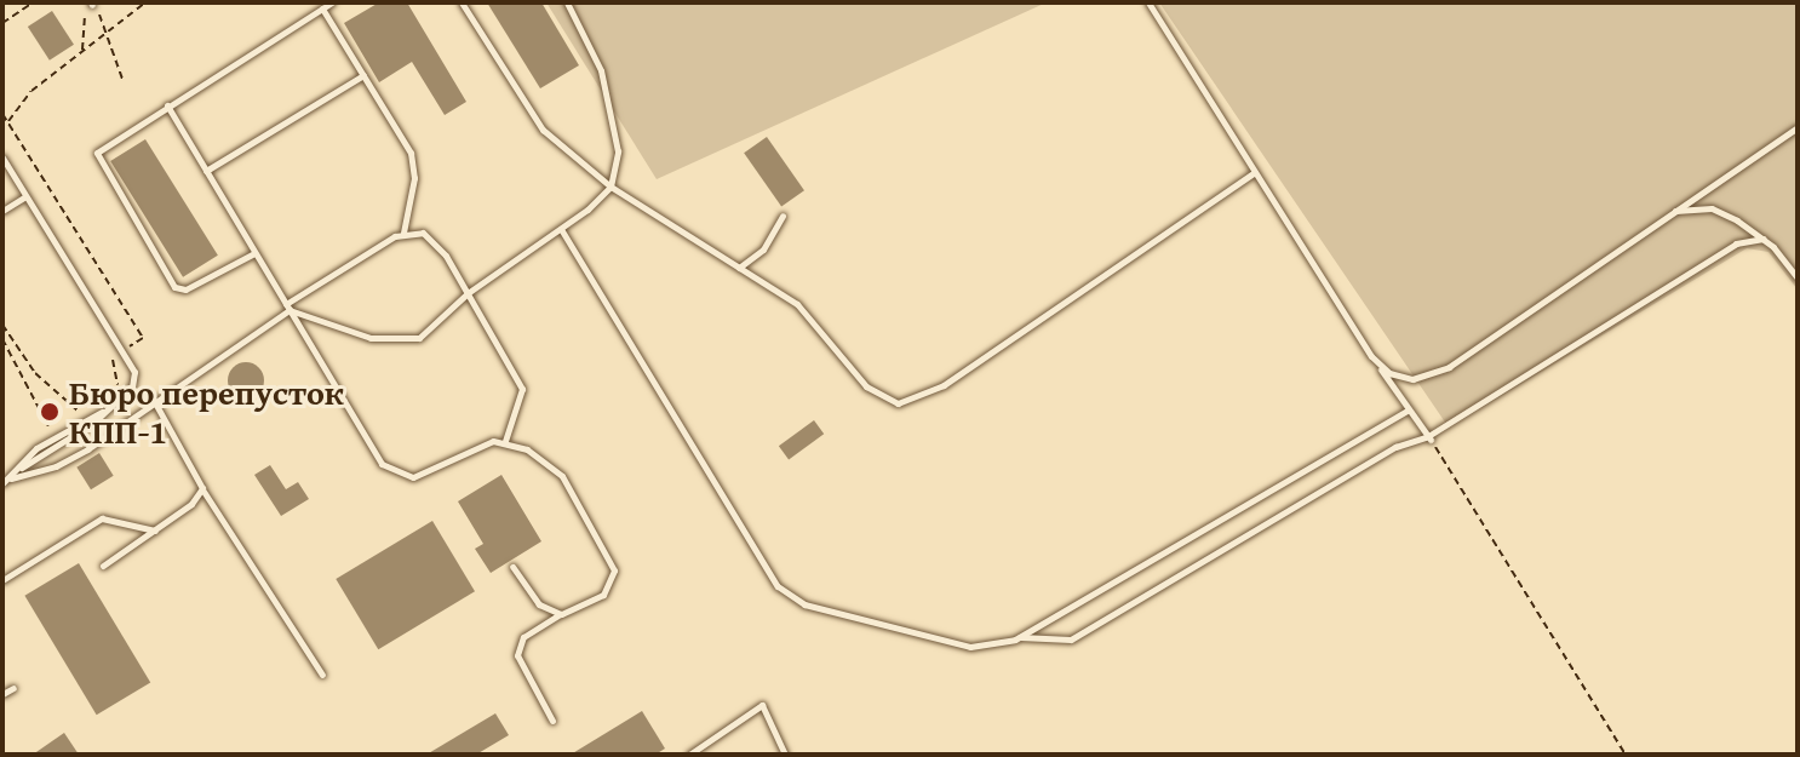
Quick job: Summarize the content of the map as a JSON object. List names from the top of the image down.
{
  "places": ["Бюро перепусток КПП-1"]
}
